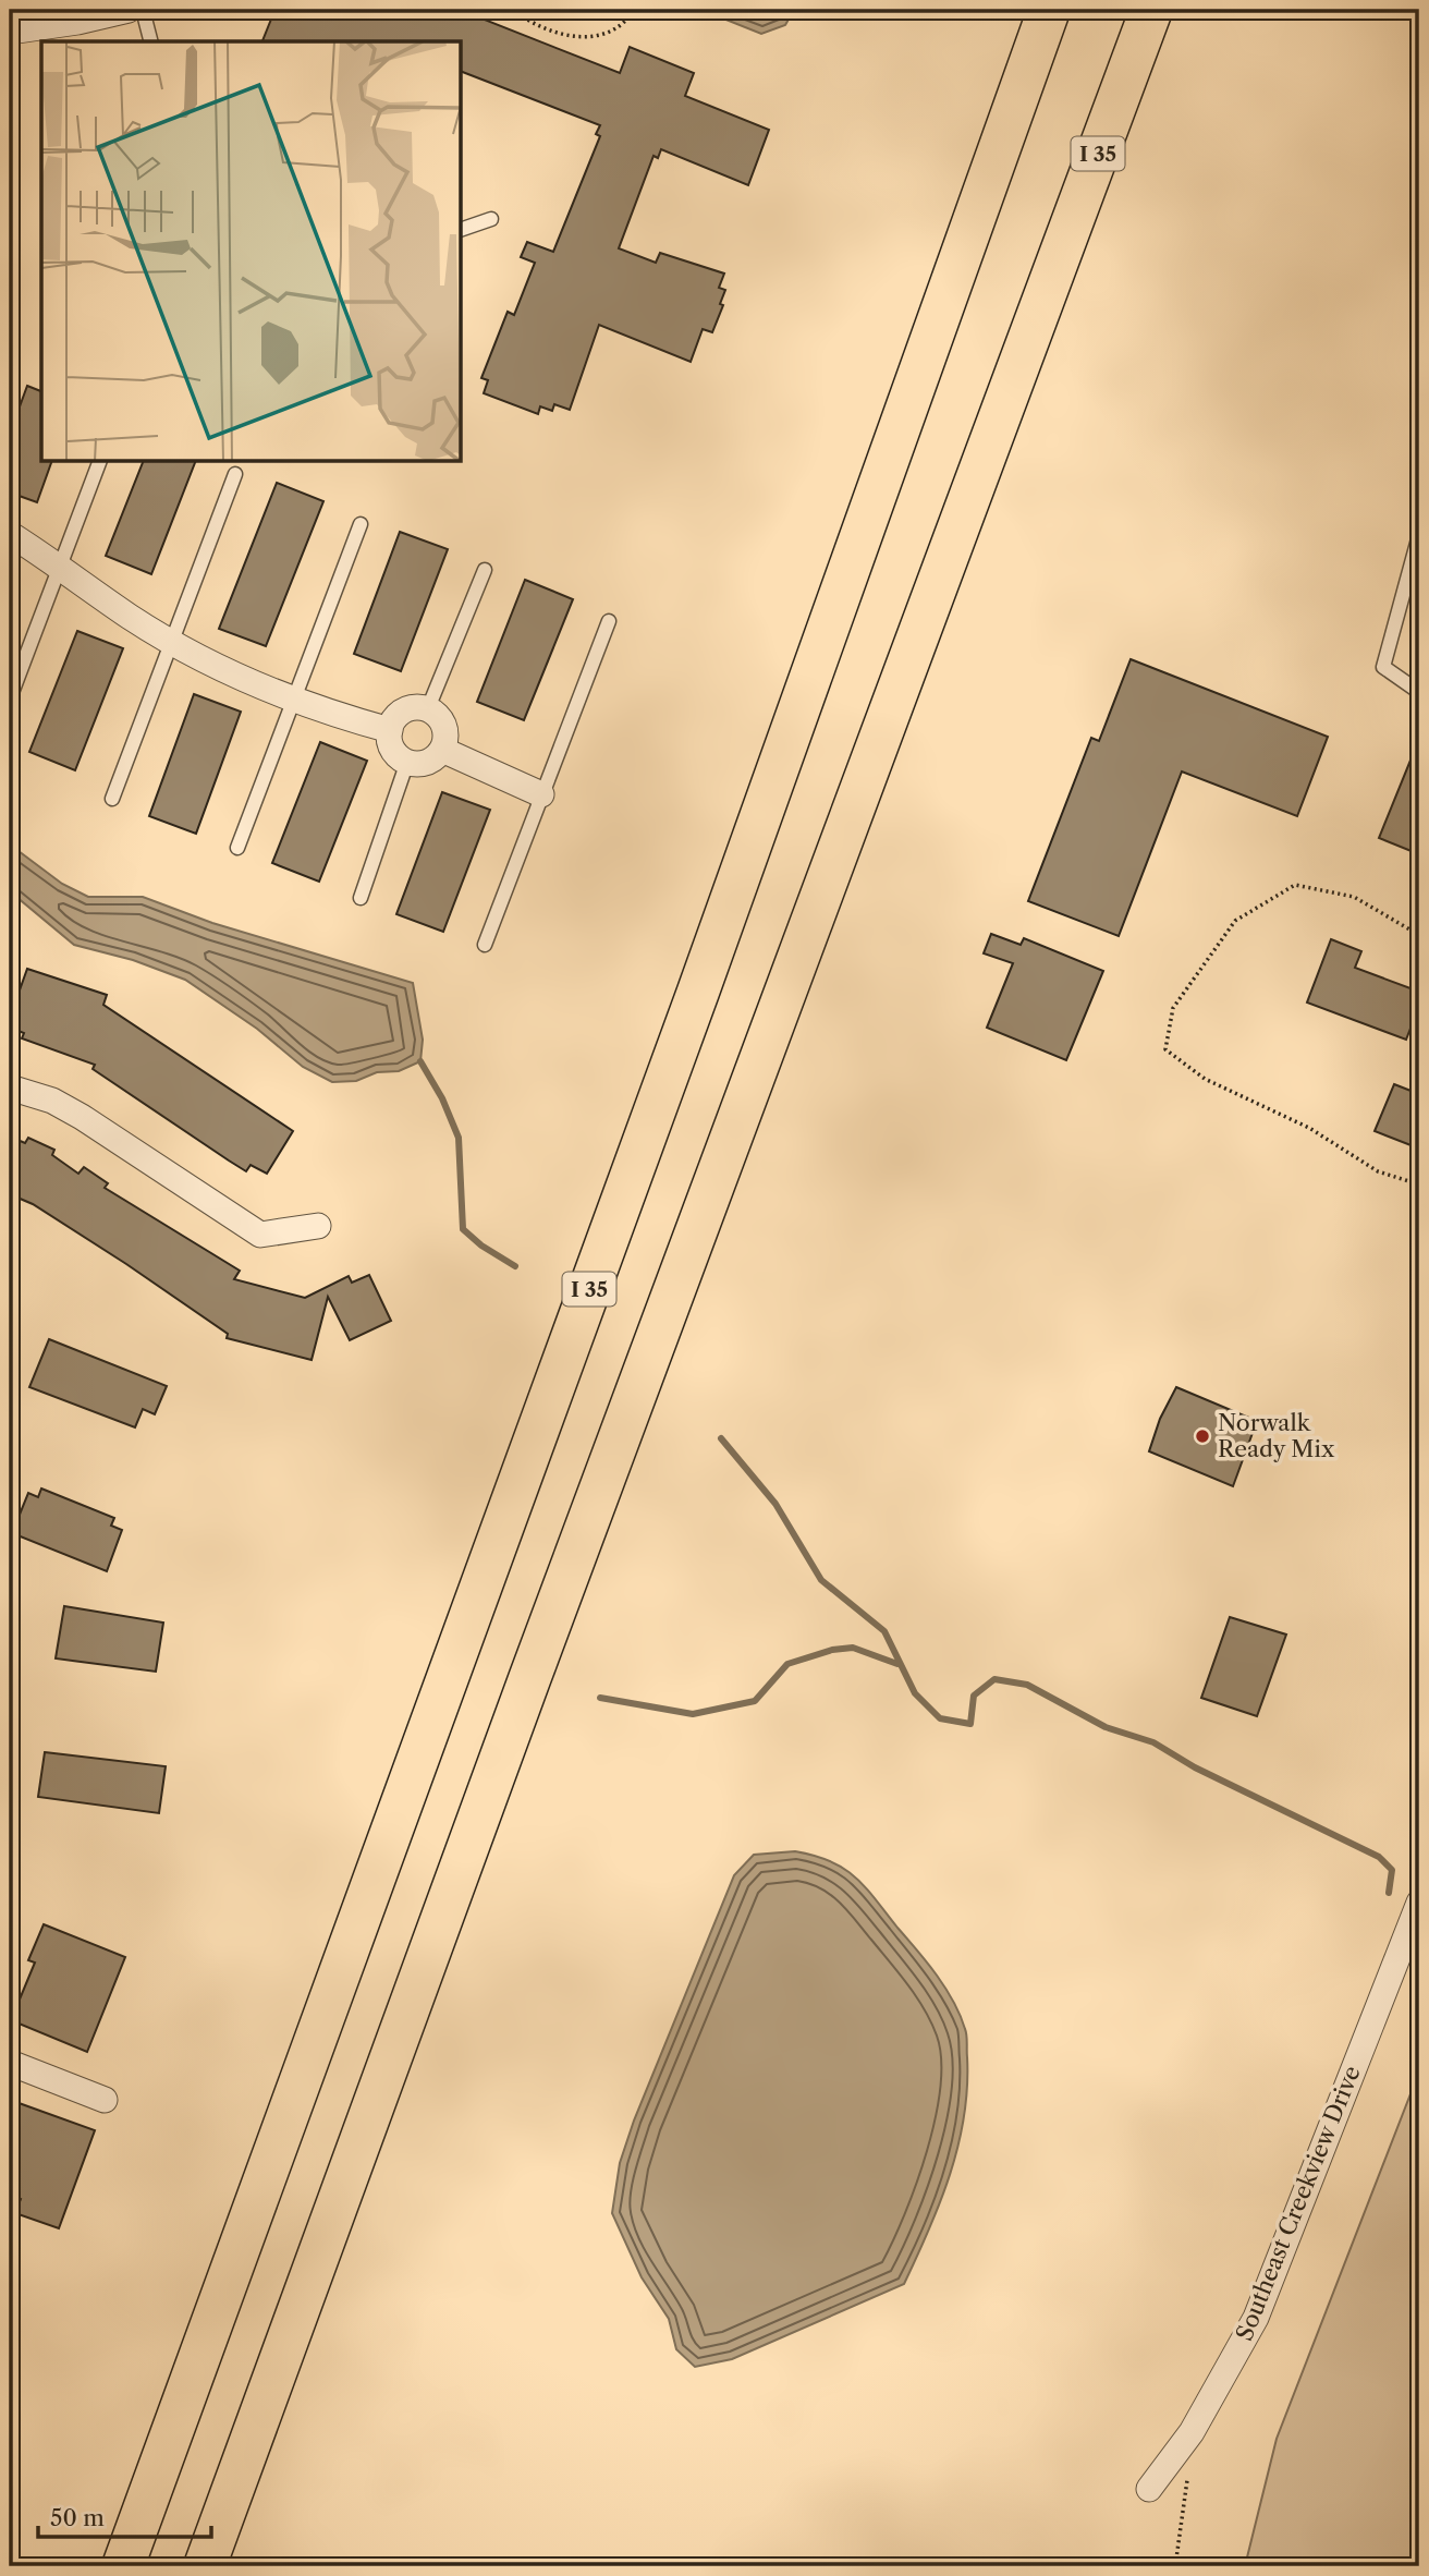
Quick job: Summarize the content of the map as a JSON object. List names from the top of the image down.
{
  "streets": {
    "highway": ["I 35"],
    "street": ["Southeast Creekview Drive"]
  },
  "places": ["Norwalk Ready Mix"],
  "scale_bar": "50 m"
}
